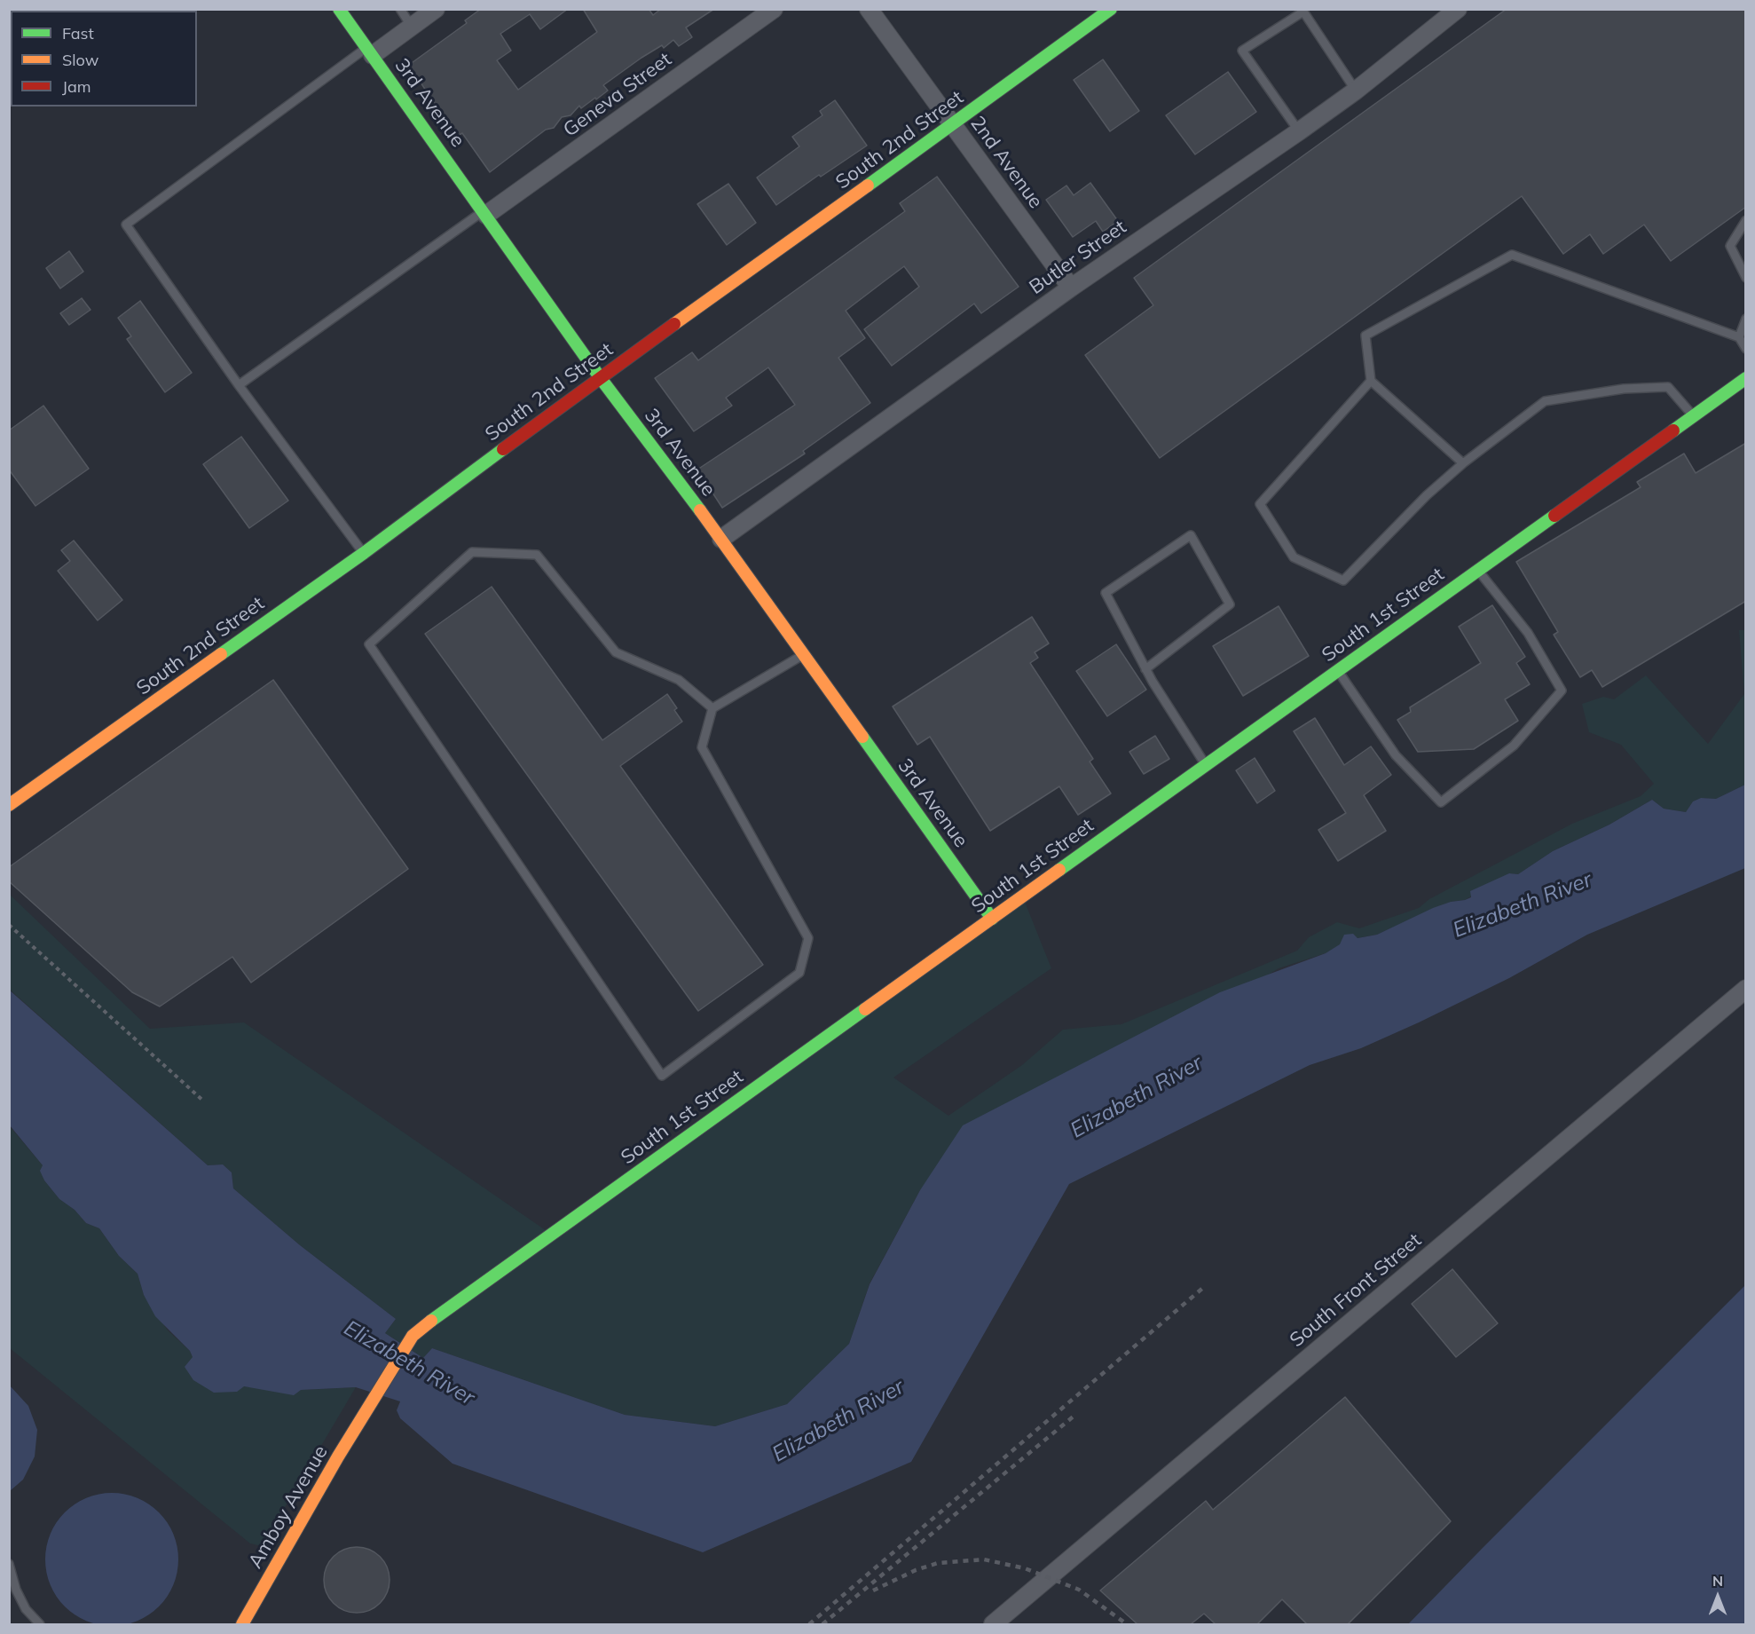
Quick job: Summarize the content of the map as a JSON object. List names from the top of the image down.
{
  "streets": {
    "street": [
      "Geneva Street",
      "3rd Avenue",
      "South 2nd Street",
      "2nd Avenue",
      "Butler Street",
      "South 1st Street",
      "South Front Street",
      "Amboy Avenue"
    ]
  },
  "crossings": [
    ["Geneva Street", "3rd Avenue"],
    ["3rd Avenue", "South 2nd Street"],
    ["3rd Avenue", "Butler Street"],
    ["3rd Avenue", "South 1st Street"],
    ["South 2nd Street", "2nd Avenue"],
    ["2nd Avenue", "Butler Street"],
    ["South 1st Street", "Amboy Avenue"]
  ],
  "water": ["Elizabeth River"],
  "legend": ["Fast", "Slow", "Jam"],
  "north": "top"
}
